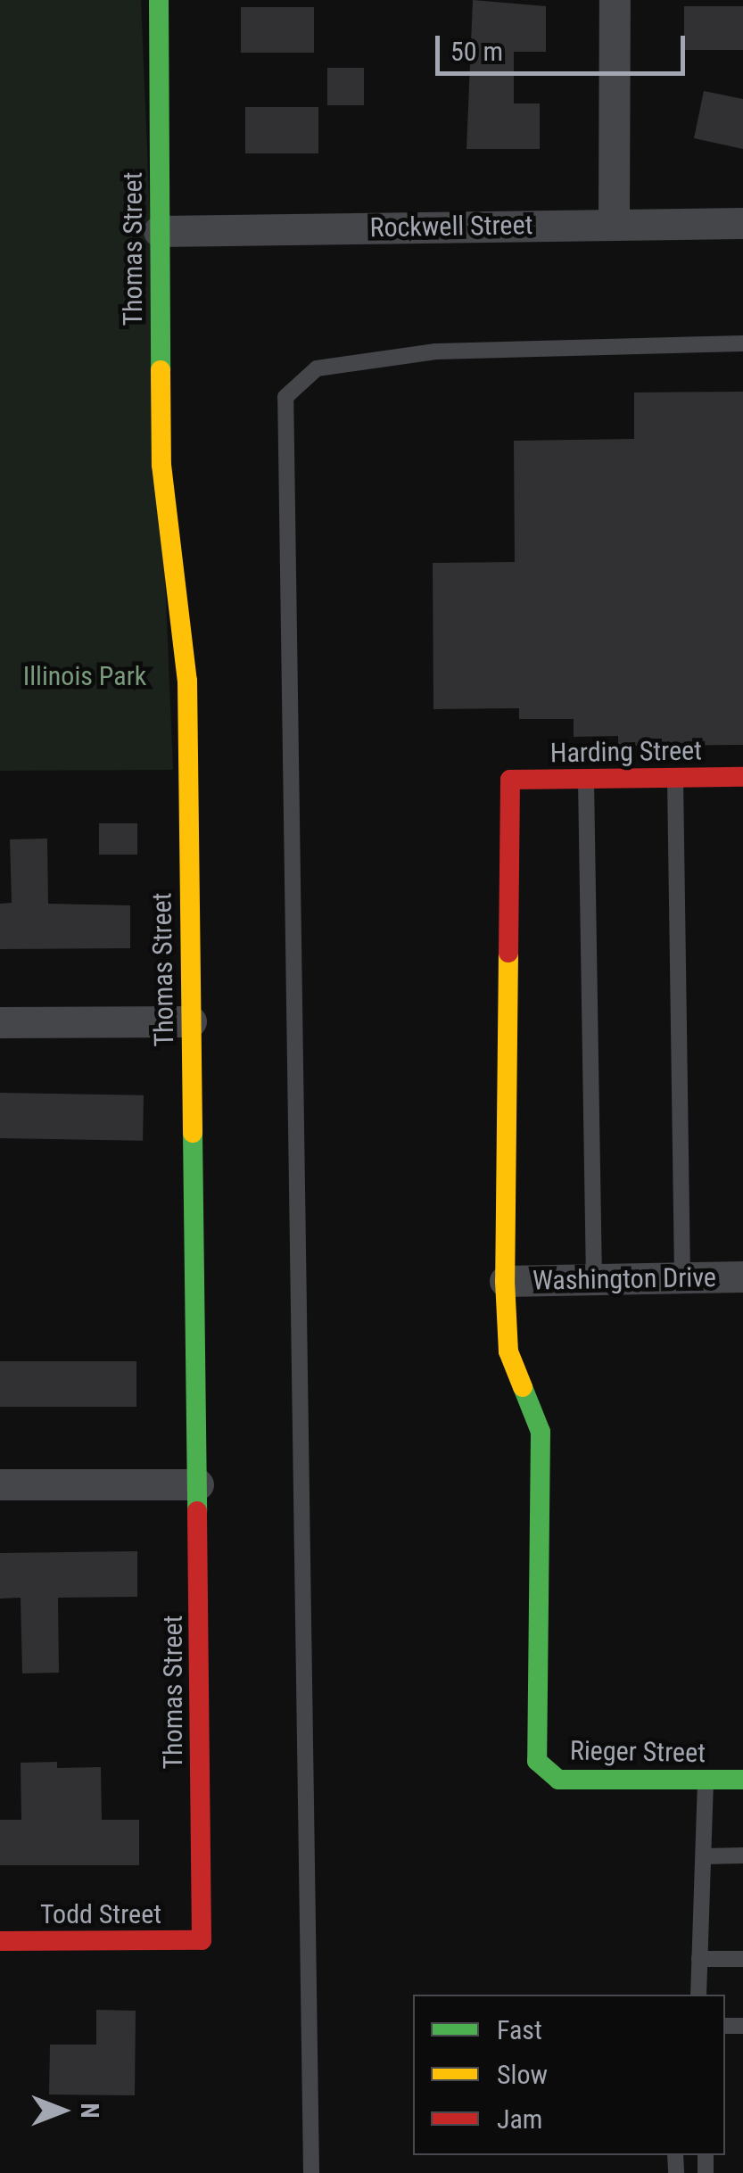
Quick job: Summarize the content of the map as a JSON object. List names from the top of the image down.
{
  "streets": {
    "street": [
      "Rockwell Street",
      "Thomas Street",
      "Harding Street",
      "Washington Drive",
      "Rieger Street",
      "Todd Street"
    ]
  },
  "crossings": [
    ["Rockwell Street", "Thomas Street"],
    ["Thomas Street", "Todd Street"],
    ["Harding Street", "Washington Drive"],
    ["Harding Street", "Rieger Street"],
    ["Washington Drive", "Rieger Street"]
  ],
  "parks": ["Illinois Park"],
  "legend": ["Fast", "Slow", "Jam"],
  "scale_bar": "50 m",
  "north": "right"
}
